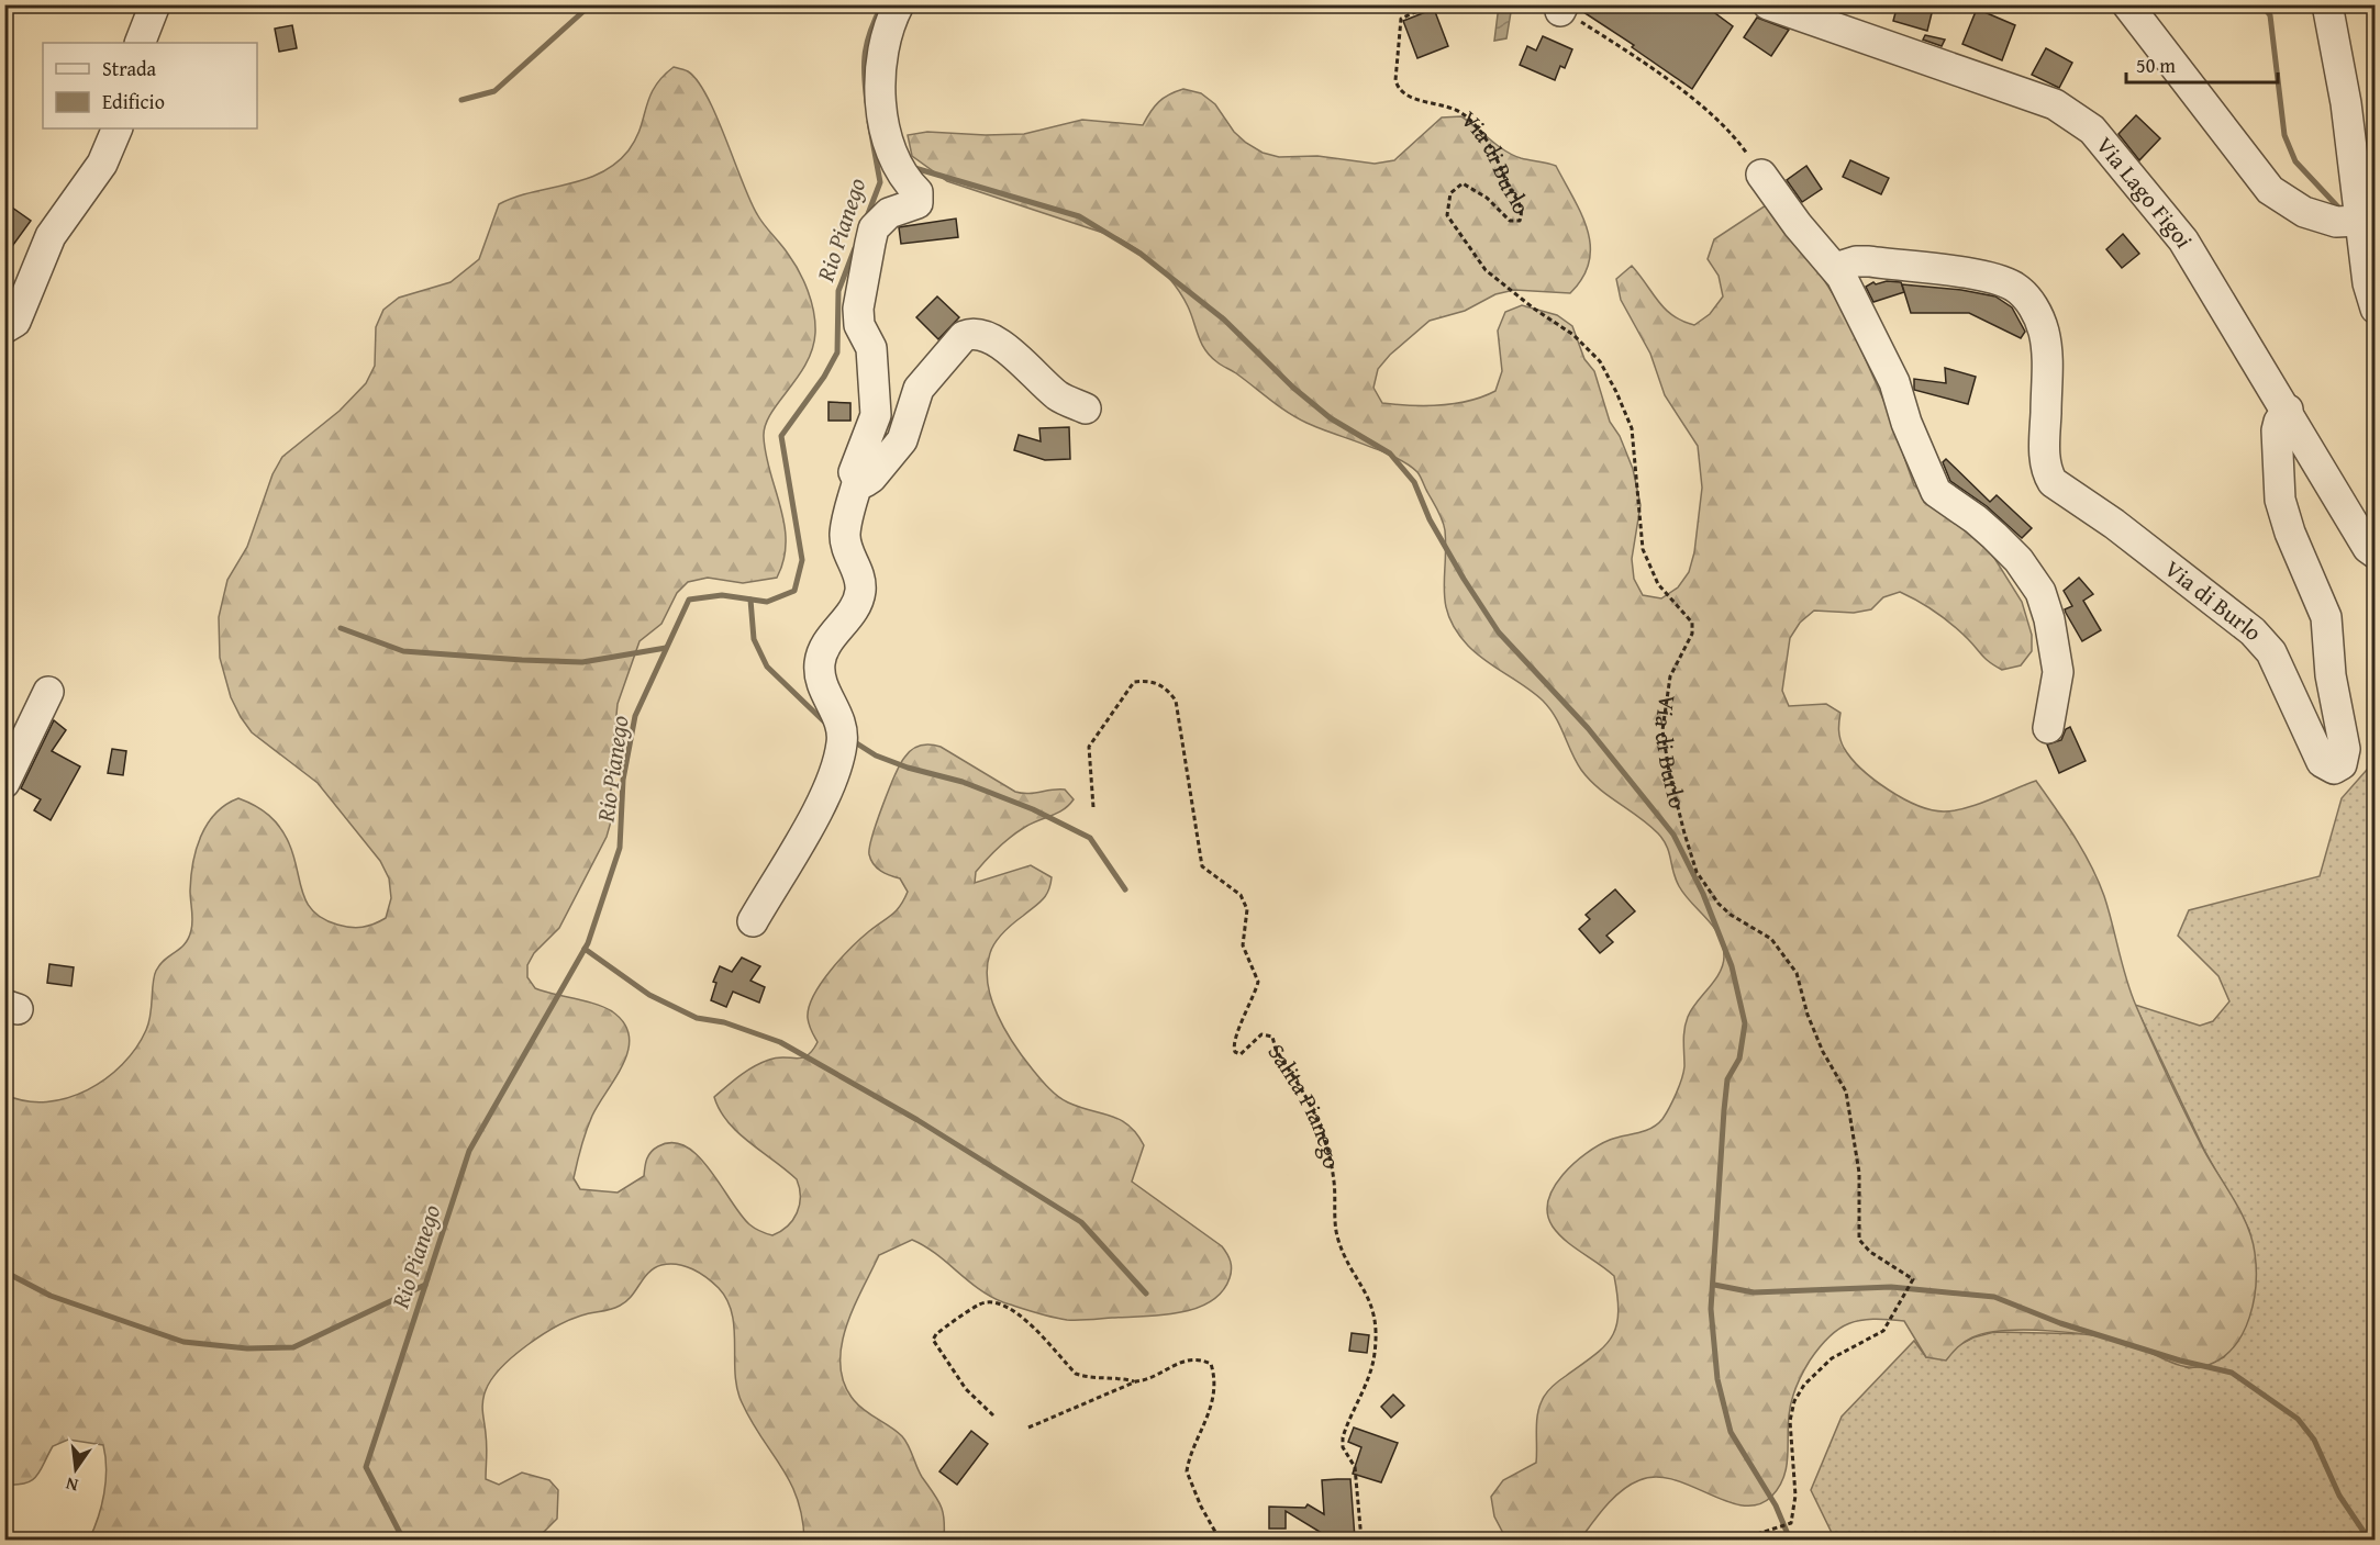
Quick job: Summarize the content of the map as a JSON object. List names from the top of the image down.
{
  "streets": {
    "street": ["Via di Burlo", "Via Lago Figoi"],
    "path": ["Salita Pianego"]
  },
  "crossings": [
    ["Via di Burlo", "Via Lago Figoi"]
  ],
  "water": ["Rio Pianego"],
  "legend": ["Strada", "Edificio"],
  "scale_bar": "50 m",
  "north": "bottom"
}
